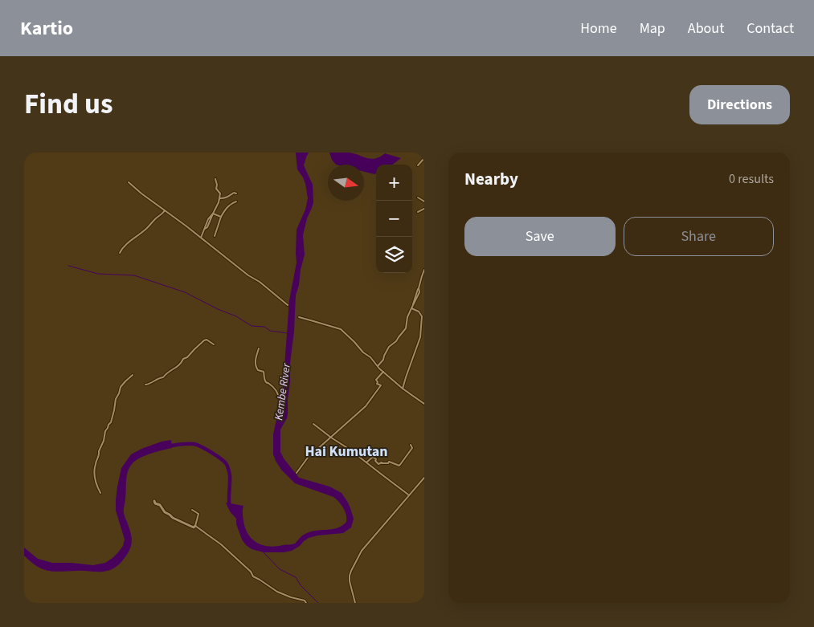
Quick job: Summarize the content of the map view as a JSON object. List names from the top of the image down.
{
  "districts": ["Hai Kumutan"],
  "water": ["Kembe River"],
  "north": "right",
  "page": {
    "header": "Kartio",
    "nav": [
      "Home",
      "Map",
      "About",
      "Contact"
    ],
    "title": "Find us",
    "buttons": [
      "Directions",
      ["Save", "Share"]
    ],
    "heading": ["Nearby", "0 results"],
    "map_buttons": ["+", "−"]
  }
}
